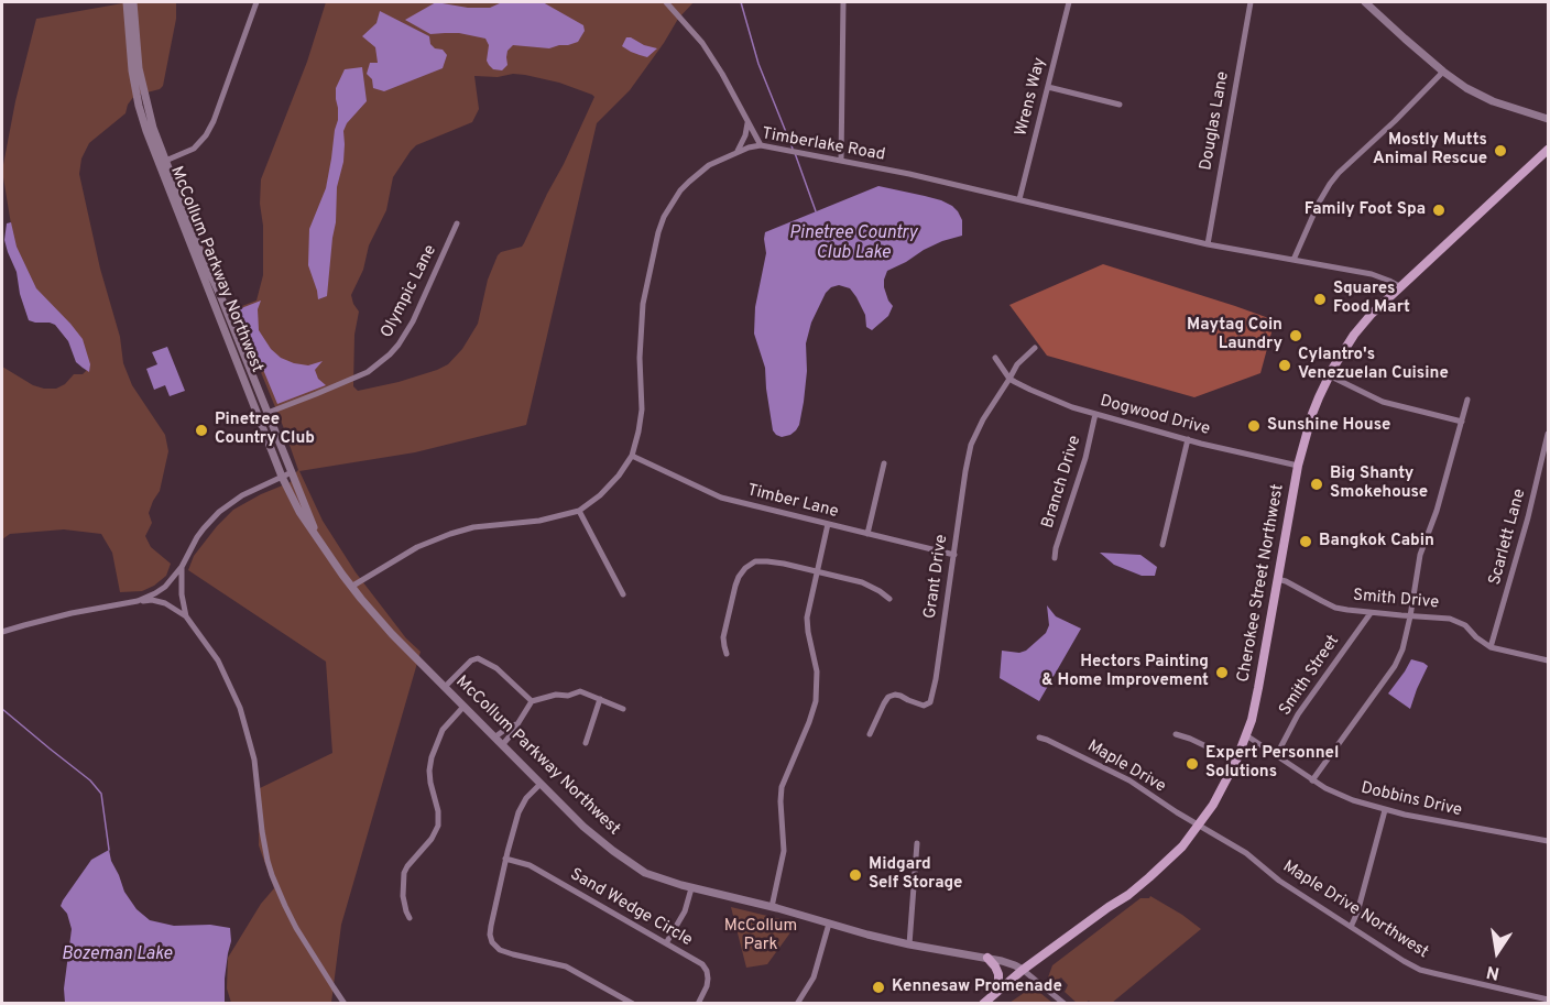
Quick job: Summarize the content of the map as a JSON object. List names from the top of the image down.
{
  "streets": {
    "main road": ["Cherokee Street Northwest"],
    "street": [
      "Wrens Way",
      "Douglas Lane",
      "Timberlake Road",
      "McCollum Parkway Northwest",
      "Olympic Lane",
      "Dogwood Drive",
      "Branch Drive",
      "Timber Lane",
      "Scarlett Lane",
      "Grant Drive",
      "Smith Drive",
      "Smith Street",
      "Maple Drive",
      "Dobbins Drive",
      "Sand Wedge Circle",
      "Maple Drive Northwest"
    ]
  },
  "crossings": [
    ["Wrens Way", "Timberlake Road"],
    ["Douglas Lane", "Timberlake Road"],
    ["Timberlake Road", "McCollum Parkway Northwest"],
    ["Timberlake Road", "Timber Lane"],
    ["Timberlake Road", "Cherokee Street Northwest"],
    ["McCollum Parkway Northwest", "Olympic Lane"],
    ["McCollum Parkway Northwest", "Cherokee Street Northwest"],
    ["Dogwood Drive", "Branch Drive"],
    ["Dogwood Drive", "Grant Drive"],
    ["Dogwood Drive", "Cherokee Street Northwest"],
    ["Timber Lane", "Grant Drive"],
    ["Scarlett Lane", "Smith Drive"],
    ["Cherokee Street Northwest", "Smith Drive"],
    ["Cherokee Street Northwest", "Maple Drive"],
    ["Cherokee Street Northwest", "Dobbins Drive"],
    ["Cherokee Street Northwest", "Maple Drive Northwest"],
    ["Smith Drive", "Smith Street"],
    ["Smith Street", "Dobbins Drive"],
    ["Maple Drive", "Maple Drive Northwest"]
  ],
  "water": ["Pinetree Country Club Lake", "Bozeman Lake"],
  "parks": ["McCollum Park"],
  "places": [
    "Mostly Mutts Animal Rescue",
    "Family Foot Spa",
    "Squares Food Mart",
    "Maytag Coin Laundry",
    "Cylantro's Venezuelan Cuisine",
    "Sunshine House",
    "Pinetree Country Club",
    "Big Shanty Smokehouse",
    "Bangkok Cabin",
    "Hectors Painting & Home Improvement",
    "Expert Personnel Solutions",
    "Midgard Self Storage",
    "Kennesaw Promenade"
  ],
  "north": "bottom"
}
